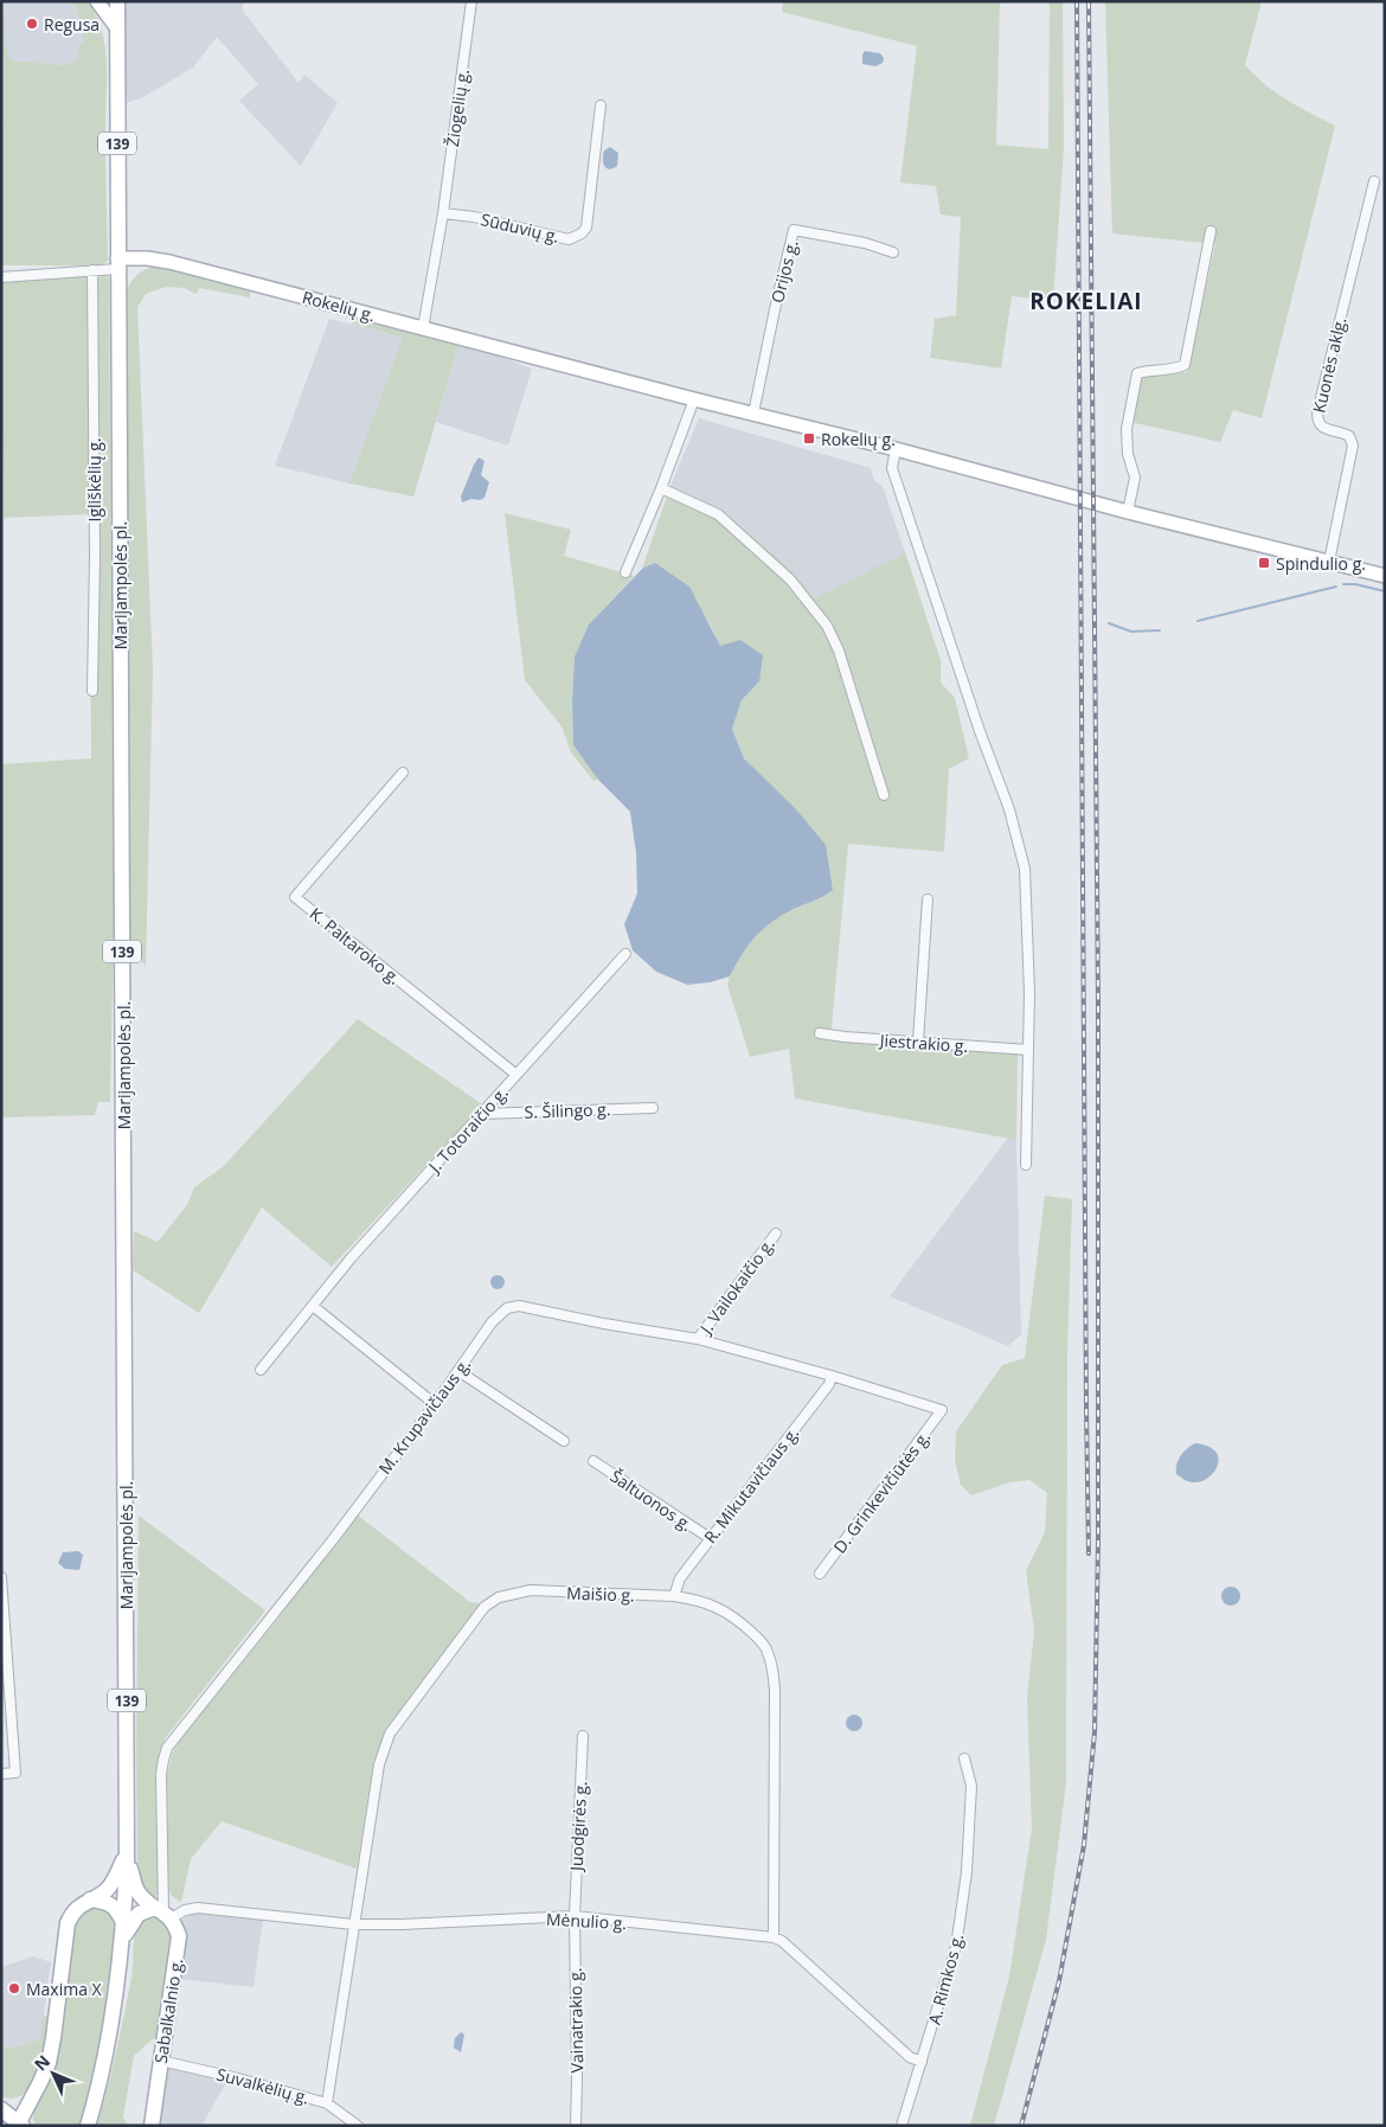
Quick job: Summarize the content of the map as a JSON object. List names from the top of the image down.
{
  "streets": {
    "main road": [
      "139",
      "Rokelių g.",
      "Marijampolės pl.",
      "Sabalkalnio g."
    ],
    "street": [
      "Žiogelių g.",
      "Sūduvių g.",
      "Orijos g.",
      "Kuonės aklg.",
      "Igliškėlių g.",
      "K. Paltaroko g.",
      "Jiestrakio g.",
      "S. Šilingo g.",
      "J. Totoraičio g.",
      "J. Vailokaičio g.",
      "M. Krupavičiaus g.",
      "R. Mikutavičiaus g.",
      "D. Grinkevičiūtės g.",
      "Šaltuonos g.",
      "Maišio g.",
      "Juodgirės g.",
      "Mėnulio g.",
      "A. Rimkos g.",
      "Vainatrakio g.",
      "Suvalkėlių g."
    ]
  },
  "crossings": [
    ["Žiogelių g.", "Sūduvių g."],
    ["Orijos g.", "Rokelių g."],
    ["Rokelių g.", "Kuonės aklg."],
    ["Rokelių g.", "Marijampolės pl."],
    ["K. Paltaroko g.", "J. Totoraičio g."],
    ["S. Šilingo g.", "J. Totoraičio g."],
    ["J. Vailokaičio g.", "M. Krupavičiaus g."],
    ["M. Krupavičiaus g.", "R. Mikutavičiaus g."],
    ["M. Krupavičiaus g.", "D. Grinkevičiūtės g."],
    ["M. Krupavičiaus g.", "Mėnulio g."],
    ["M. Krupavičiaus g.", "Sabalkalnio g."],
    ["R. Mikutavičiaus g.", "Šaltuonos g."],
    ["R. Mikutavičiaus g.", "Maišio g."],
    ["Maišio g.", "Mėnulio g."],
    ["Maišio g.", "Suvalkėlių g."],
    ["Juodgirės g.", "Mėnulio g."],
    ["Juodgirės g.", "Vainatrakio g."],
    ["Mėnulio g.", "Sabalkalnio g."],
    ["Mėnulio g.", "Vainatrakio g."],
    ["Sabalkalnio g.", "Suvalkėlių g."]
  ],
  "districts": ["ROKELIAI"],
  "places": {
    "other": ["Regusa", "Maxima X"],
    "transit": ["Rokelių g.", "Spindulio g."]
  },
  "north": "top left"
}
